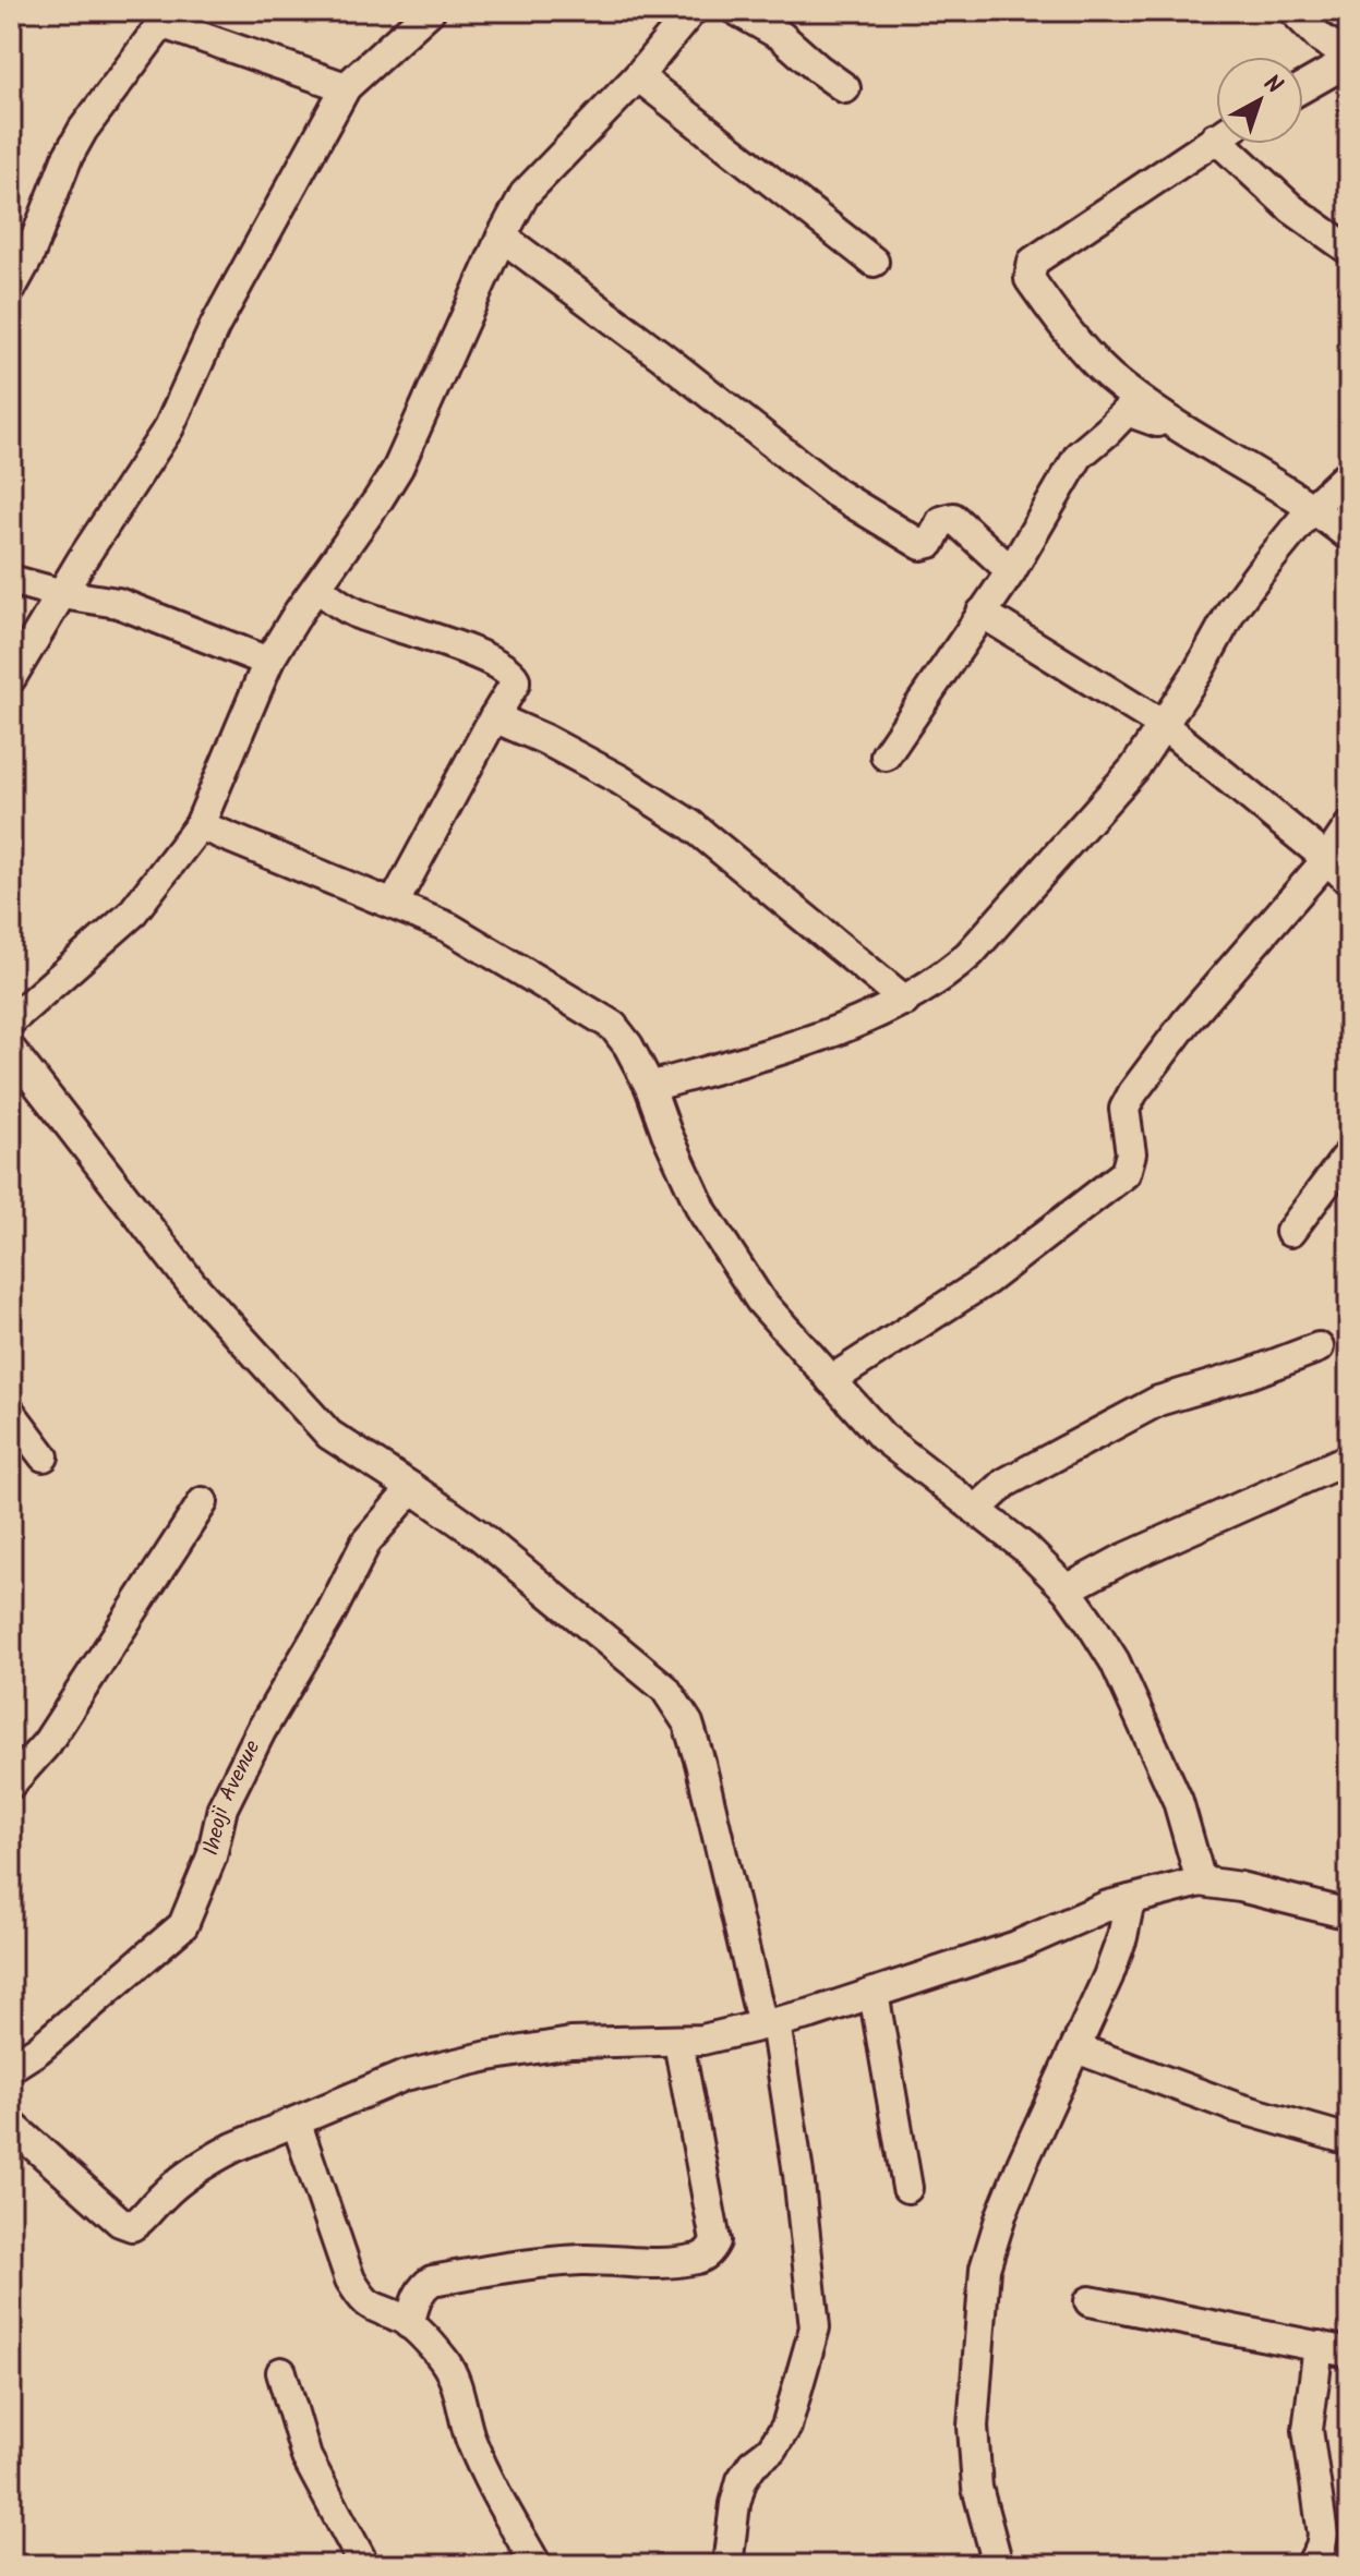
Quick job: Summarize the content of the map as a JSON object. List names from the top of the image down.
{
  "streets": {
    "street": ["Iheoji Avenue"]
  },
  "north": "top right"
}
